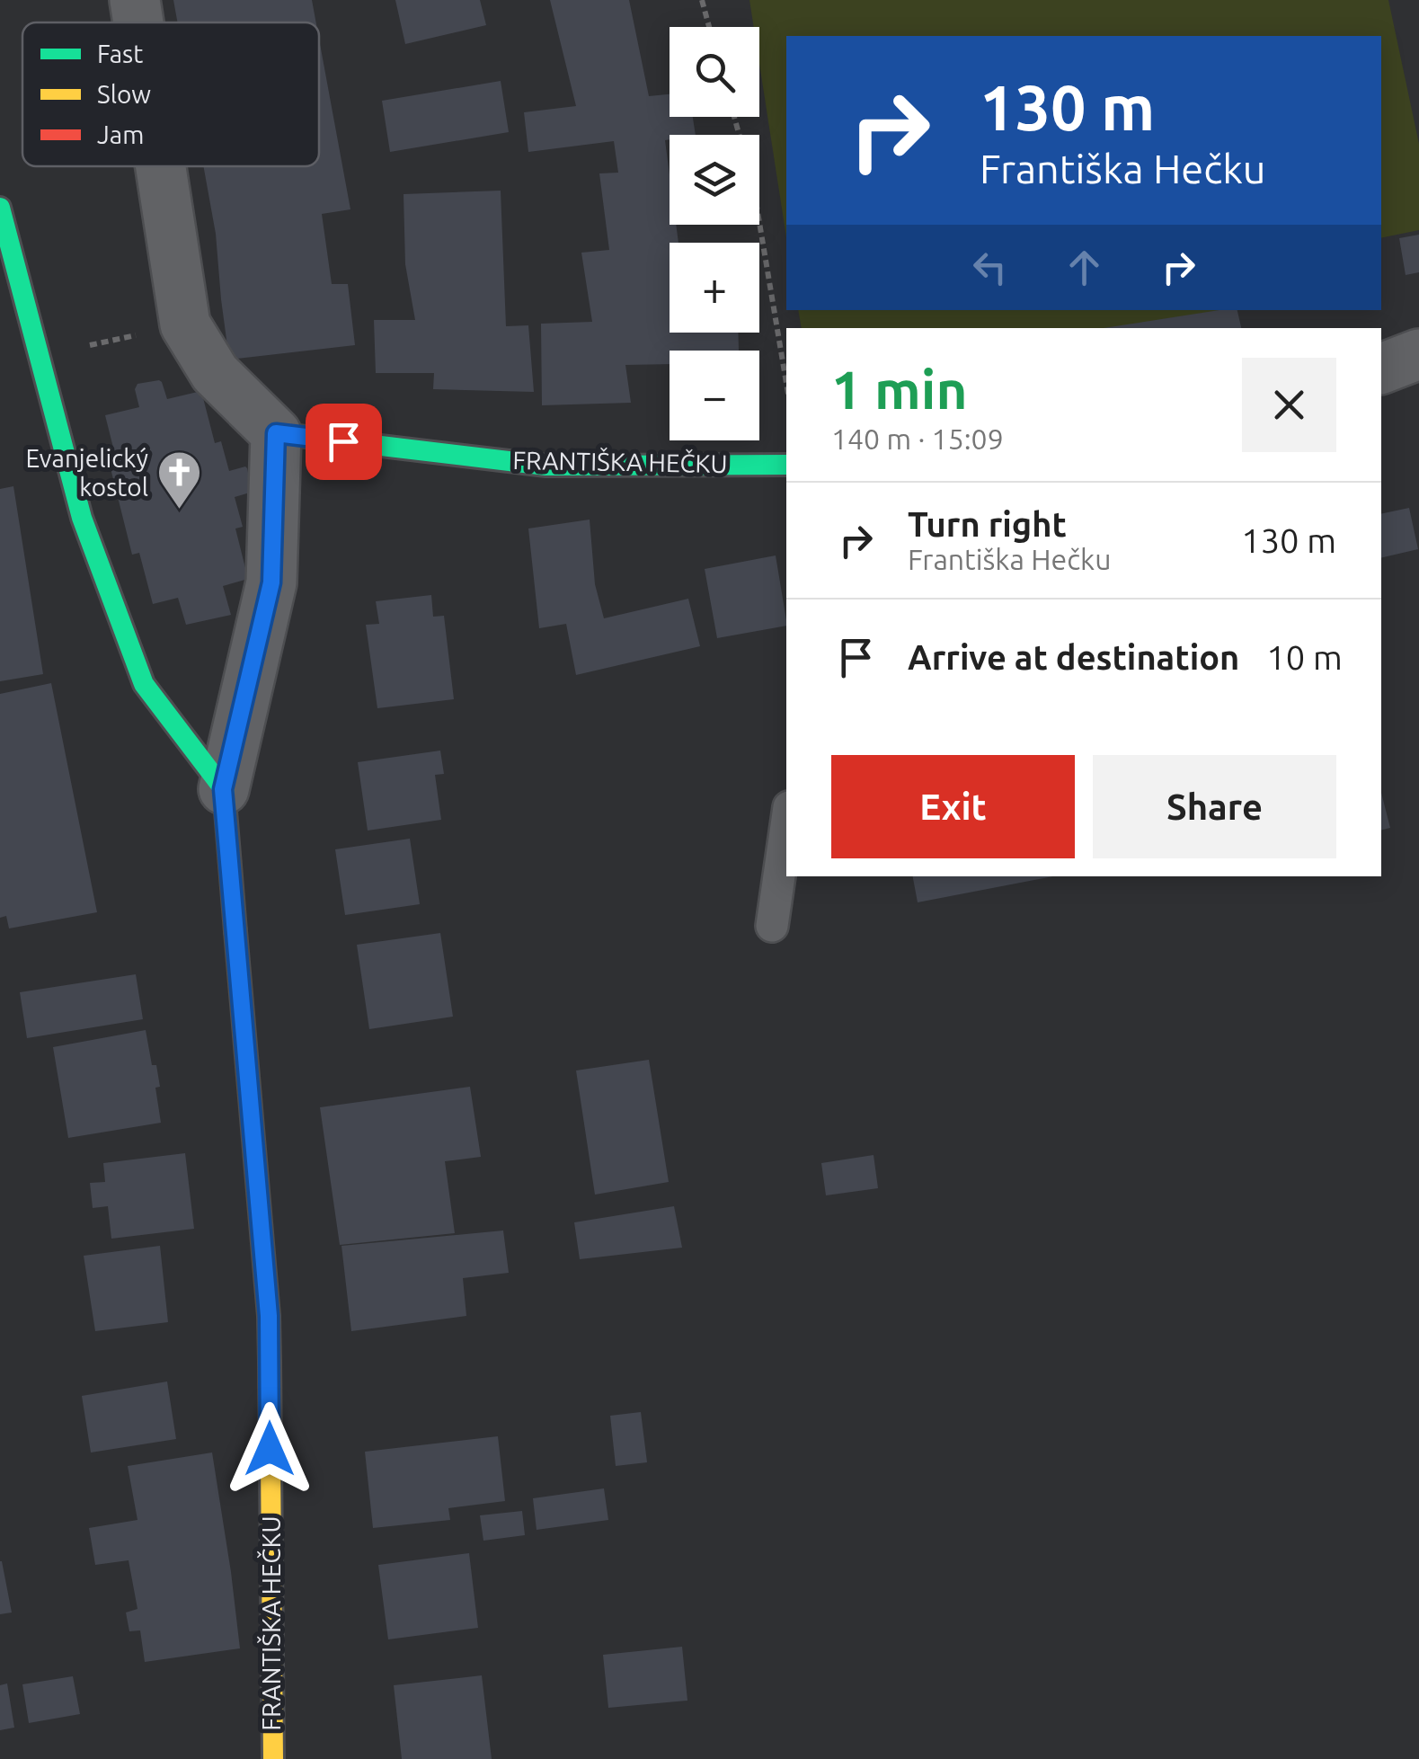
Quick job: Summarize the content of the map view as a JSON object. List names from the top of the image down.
{
  "streets": {
    "street": ["FRANTIŠKA HEČKU"]
  },
  "places": {
    "church": ["Evanjelický kostol"]
  },
  "legend": ["Fast", "Slow", "Jam"],
  "page": {
    "map_buttons": ["+", "−"],
    "turn": ["130 m", "Františka Hečku"],
    "heading": ["1 min", "140 m · 15:09"],
    "list": [
      {
        "name": "Turn right",
        "note": "Františka Hečku",
        "value": "130 m"
      },
      {
        "name": "Arrive at destination",
        "value": "10 m"
      }
    ],
    "buttons": ["Exit", "Share"]
  }
}
